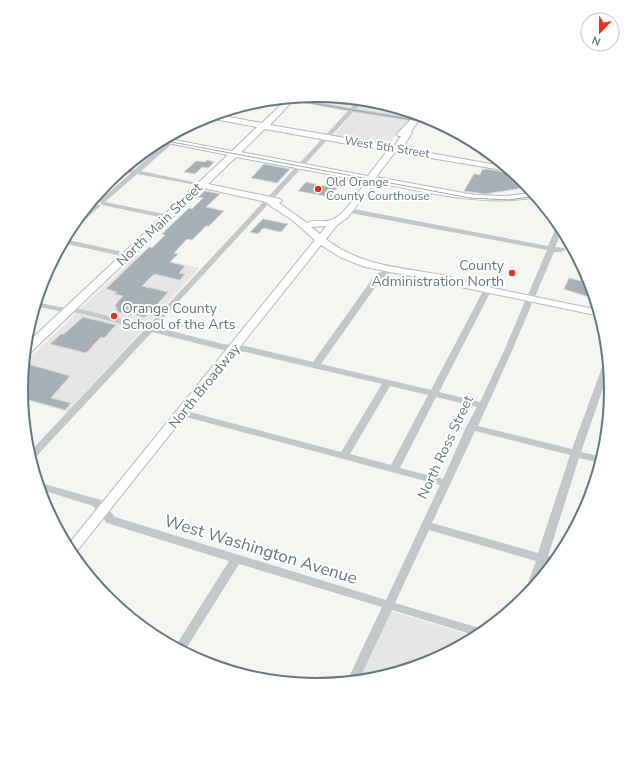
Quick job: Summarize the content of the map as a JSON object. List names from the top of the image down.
{
  "streets": {
    "main road": ["West 5th Street", "North Main Street", "North Broadway"],
    "street": ["North Ross Street", "West Washington Avenue"]
  },
  "crossings": [
    ["West 5th Street", "North Main Street"],
    ["West 5th Street", "North Broadway"],
    ["North Broadway", "West Washington Avenue"],
    ["North Ross Street", "West Washington Avenue"]
  ],
  "places": ["Old Orange County Courthouse", "County Administration North", "Orange County School of the Arts"],
  "north": "bottom"
}
